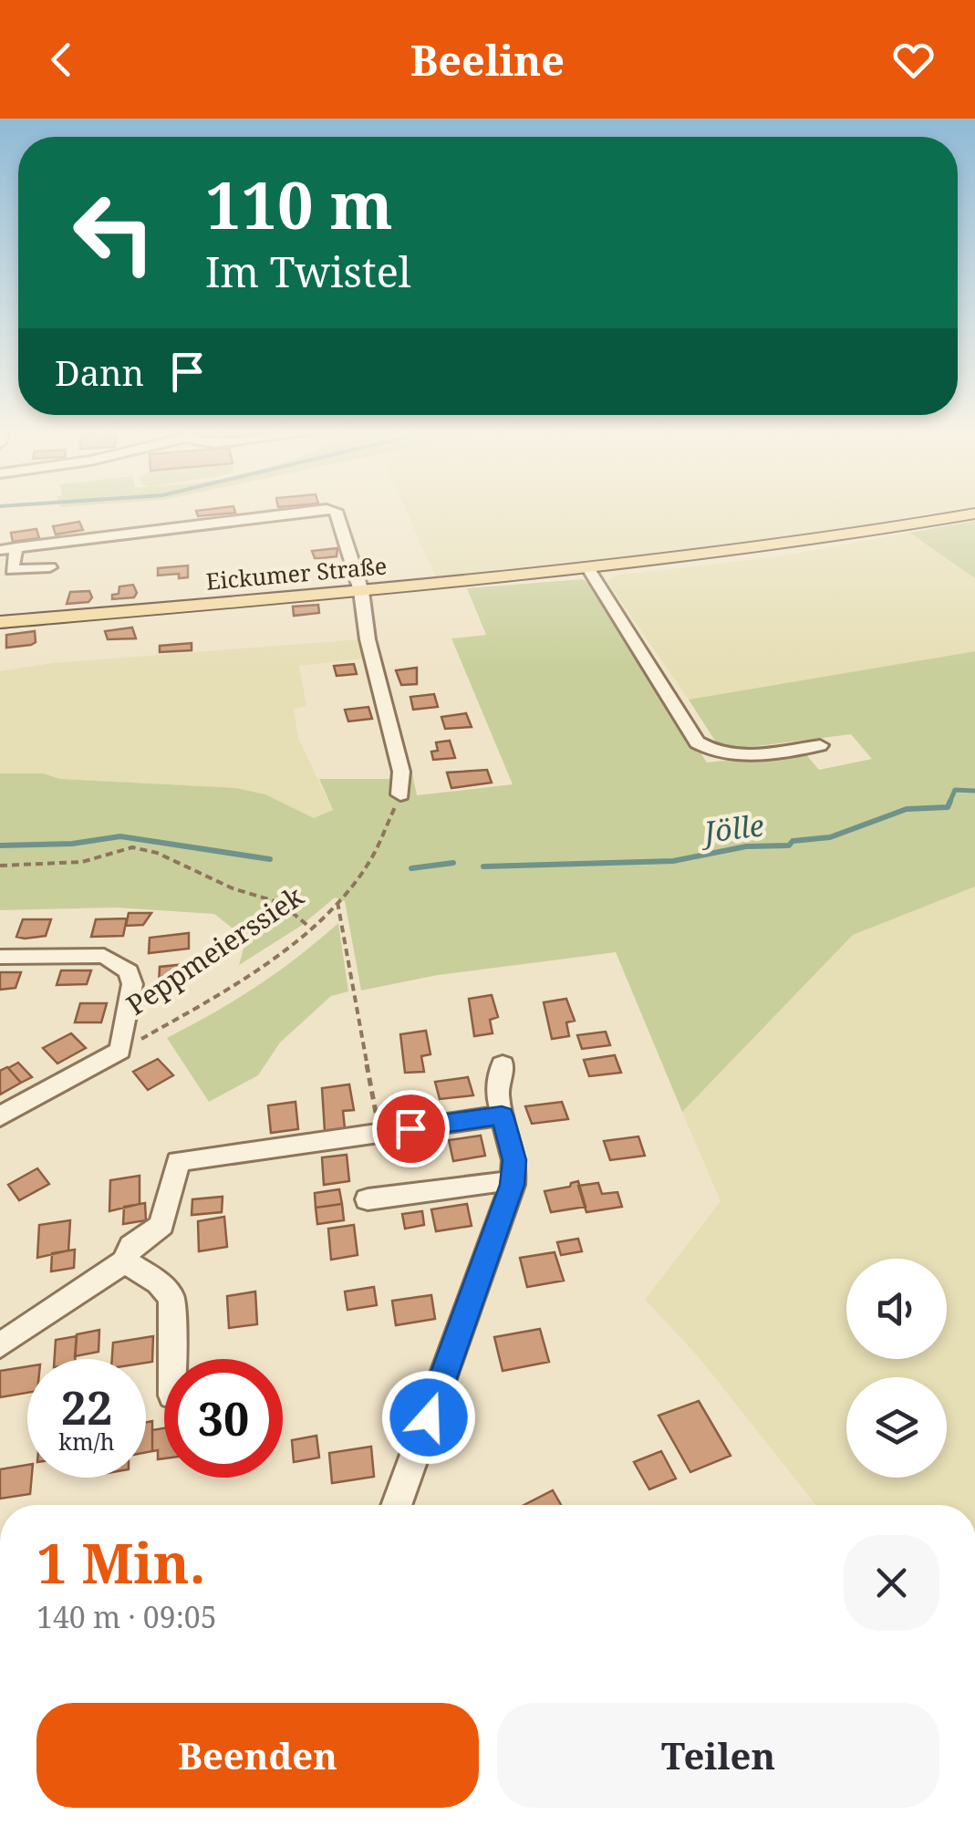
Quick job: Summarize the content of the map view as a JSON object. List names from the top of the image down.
{
  "streets": {
    "main road": ["Eickumer Straße"],
    "street": ["Peppmeierssiek"]
  },
  "water": ["Jölle"],
  "page": {
    "header": "Beeline",
    "turn": ["110 m", "Im Twistel"],
    "then": "Dann",
    "speed": "22 km/h",
    "limit": "30",
    "heading": ["1 Min.", "140 m · 09:05"],
    "buttons": ["Beenden", "Teilen"]
  }
}
